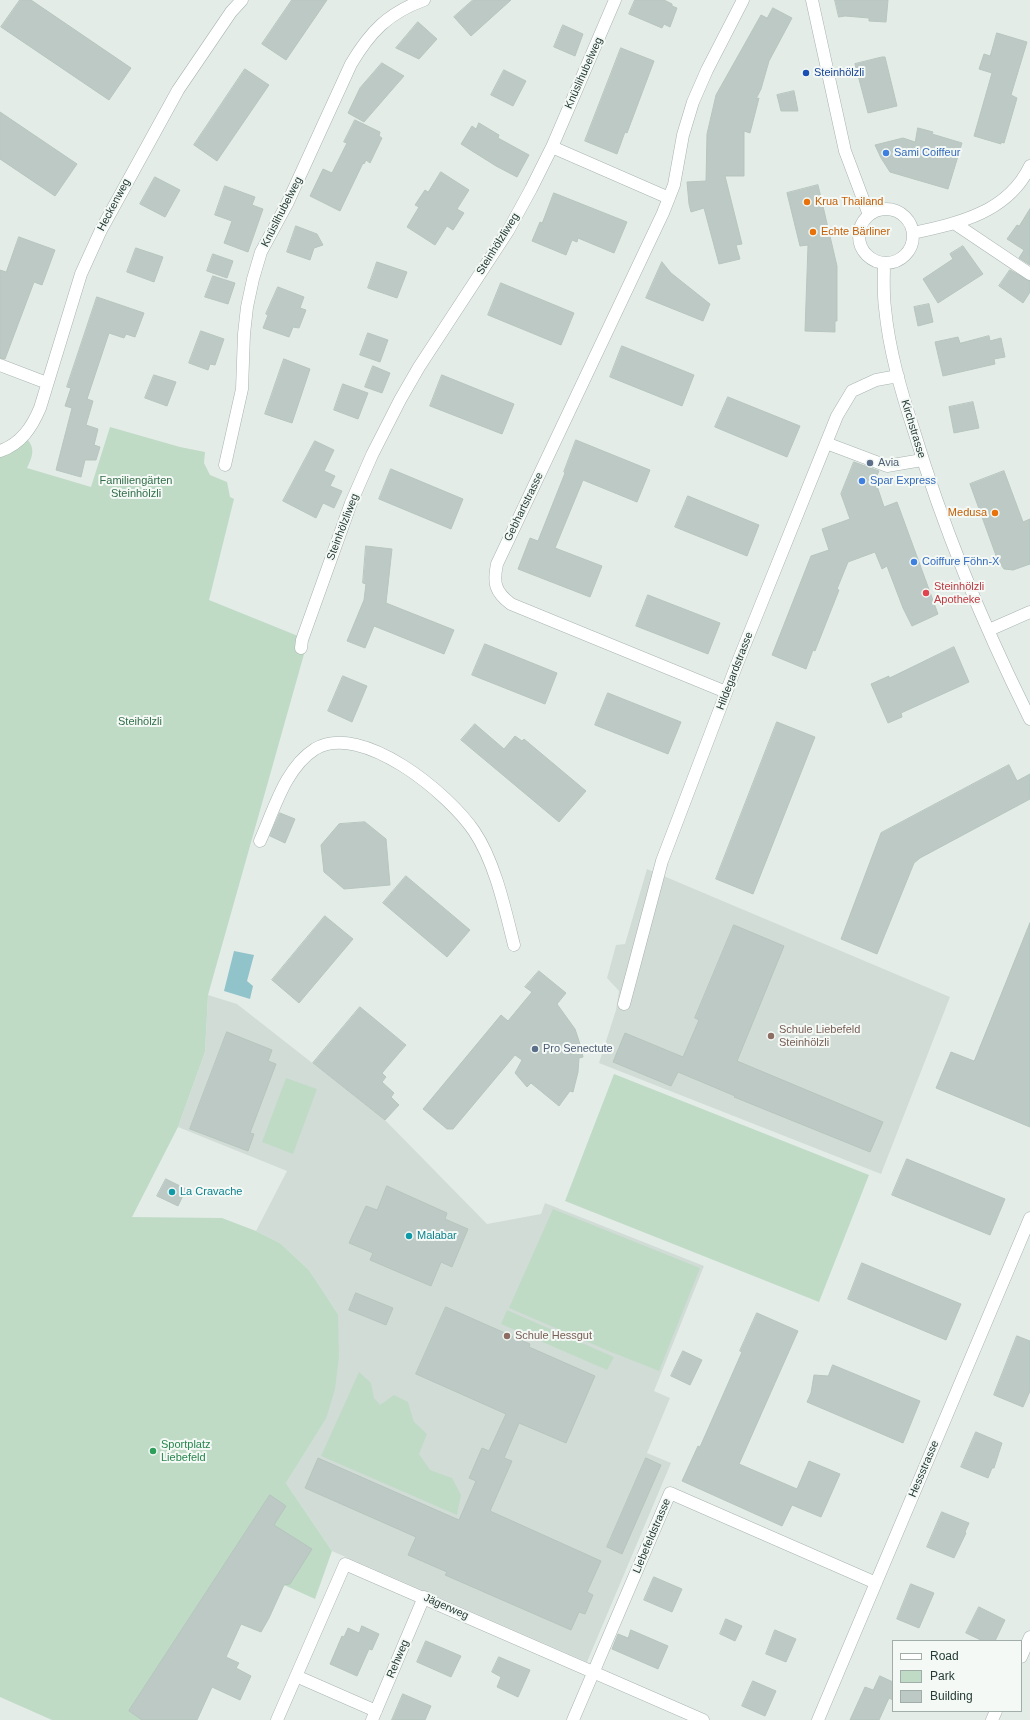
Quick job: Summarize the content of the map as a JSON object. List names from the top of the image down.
{
  "streets": {
    "street": [
      "Knüslihubelweg",
      "Heckenweg",
      "Steinhölzliweg",
      "Kirchstrasse",
      "Gebhartstrasse",
      "Hildegardstrasse",
      "Hessstrasse",
      "Liebefeldstrasse",
      "Jägerweg",
      "Rehweg"
    ]
  },
  "crossings": [
    ["Knüslihubelweg", "Steinhölzliweg"],
    ["Kirchstrasse", "Hildegardstrasse"],
    ["Gebhartstrasse", "Hildegardstrasse"],
    ["Hessstrasse", "Liebefeldstrasse"],
    ["Liebefeldstrasse", "Jägerweg"],
    ["Jägerweg", "Rehweg"]
  ],
  "parks": ["Familiengärten Steinhölzli", "Steihölzli"],
  "places": [
    "Steinhölzli",
    "Sami Coiffeur",
    "Krua Thailand",
    "Echte Bärliner",
    "Avia",
    "Spar Express",
    "Medusa",
    "Coiffure Föhn-X",
    "Steinhölzli Apotheke",
    "Schule Liebefeld Steinhölzli",
    "Pro Senectute",
    "La Cravache",
    "Malabar",
    "Schule Hessgut",
    "Sportplatz Liebefeld"
  ],
  "legend": ["Road", "Park", "Building"]
}
